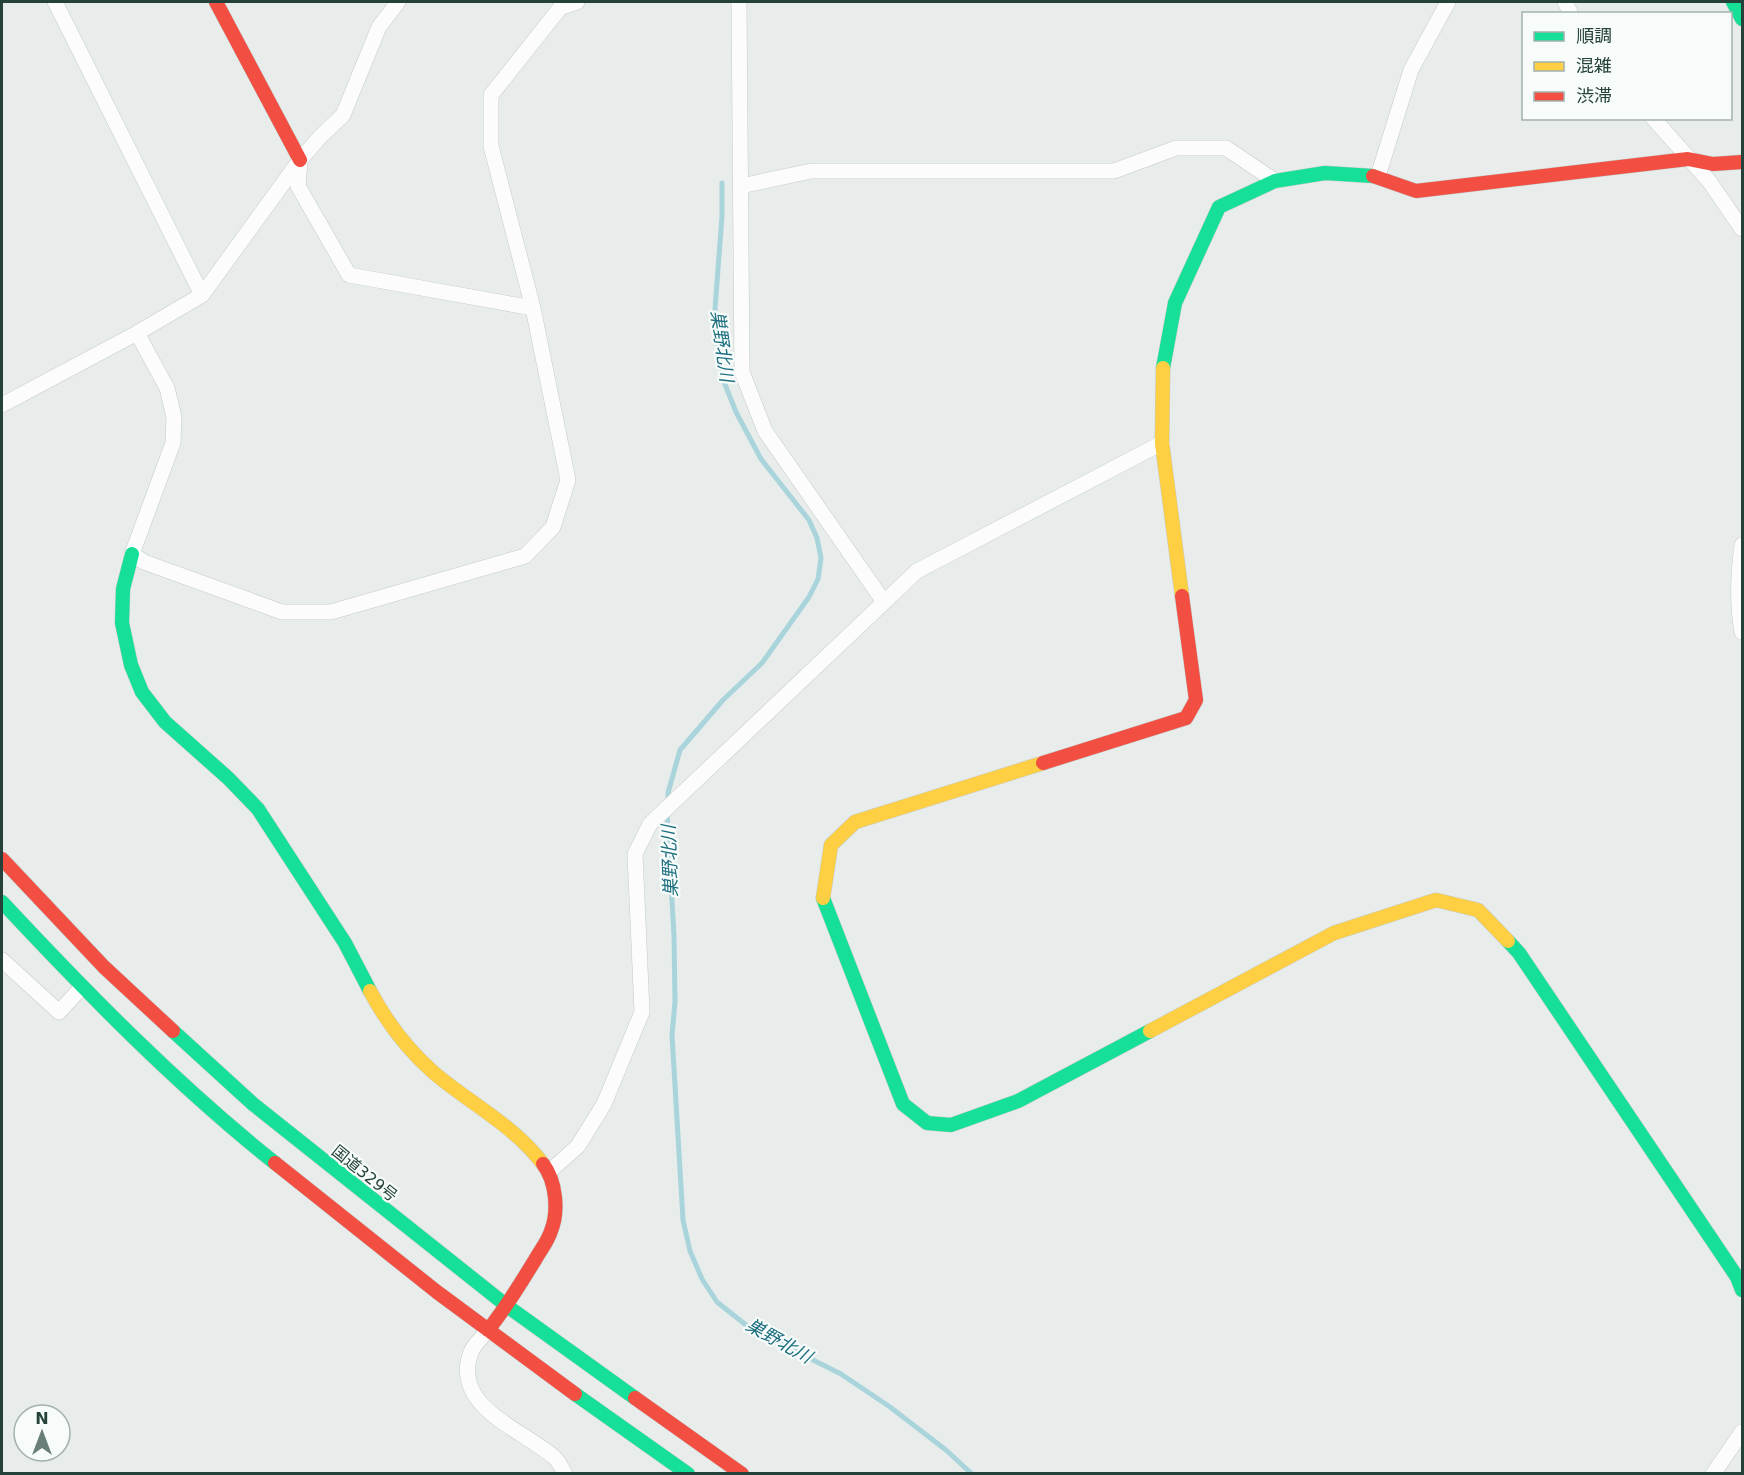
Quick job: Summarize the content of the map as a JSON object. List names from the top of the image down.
{
  "streets": {
    "main road": ["国道329号"]
  },
  "water": ["巣野北川"],
  "legend": ["順調", "混雑", "渋滞"],
  "north": "top"
}
